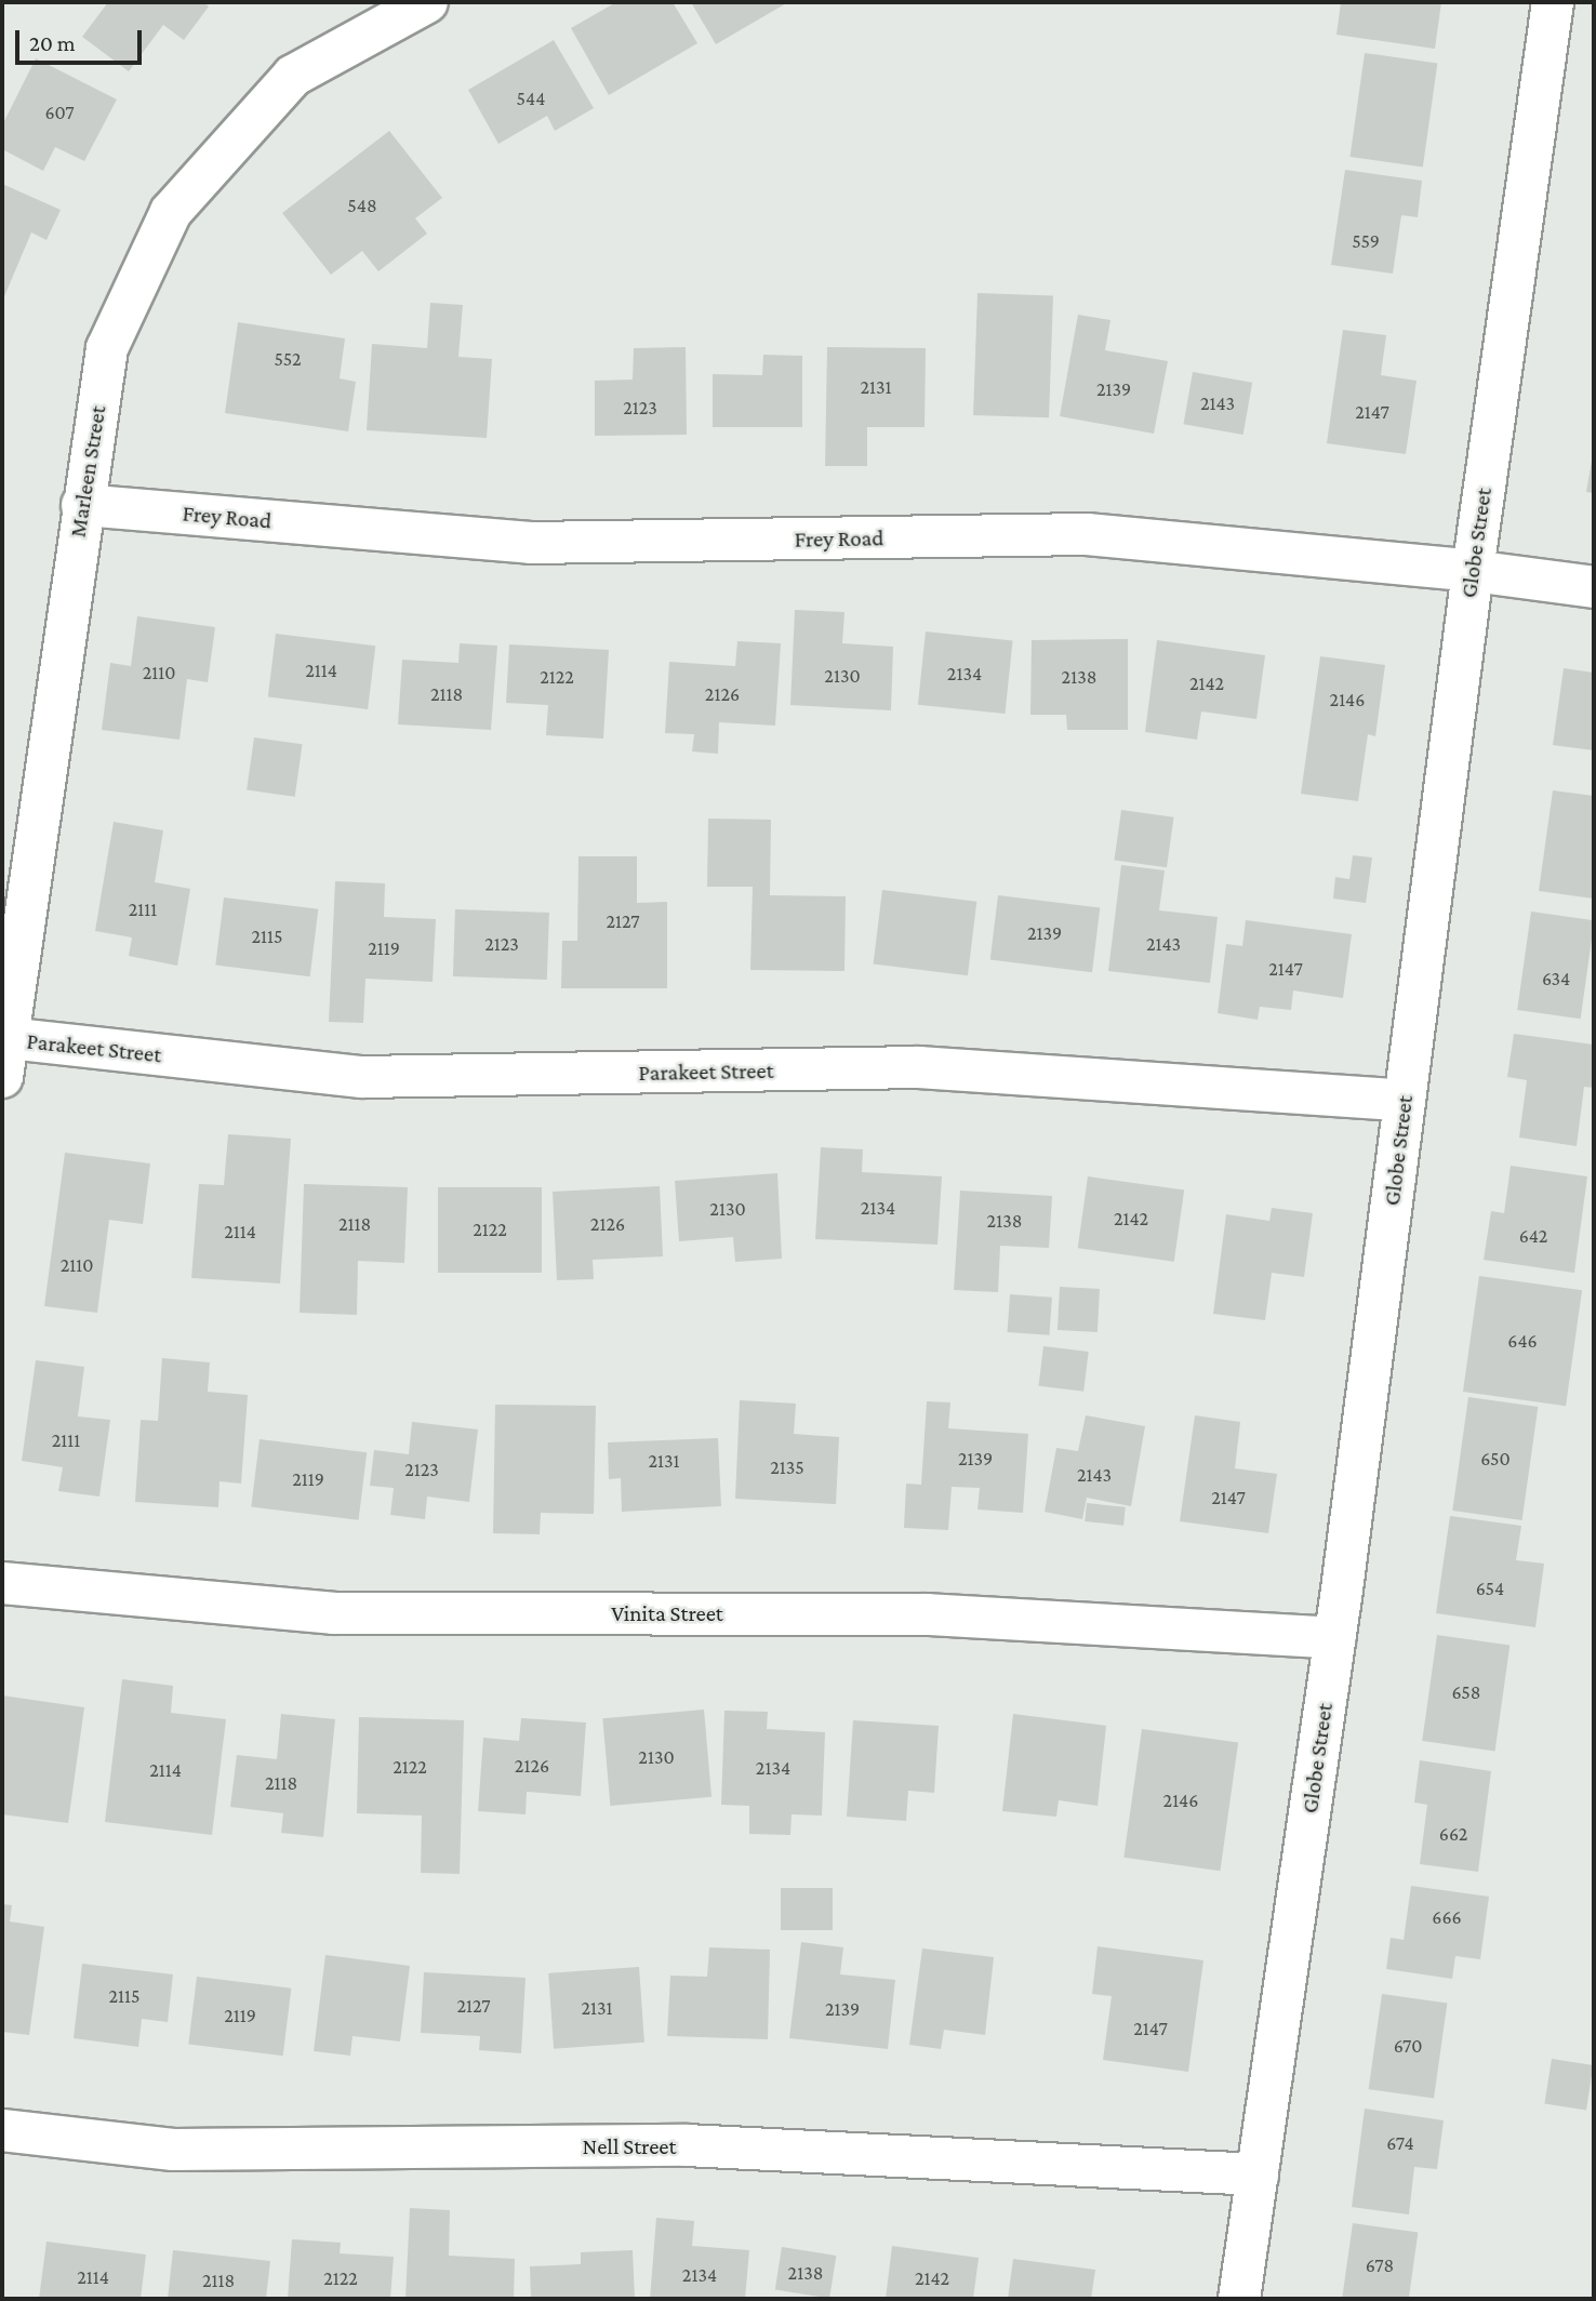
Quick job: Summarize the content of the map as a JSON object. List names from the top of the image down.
{
  "streets": {
    "street": [
      "Marleen Street",
      "Frey Road",
      "Globe Street",
      "Parakeet Street",
      "Vinita Street",
      "Nell Street"
    ]
  },
  "crossings": [
    ["Marleen Street", "Frey Road"],
    ["Marleen Street", "Parakeet Street"],
    ["Frey Road", "Globe Street"],
    ["Globe Street", "Parakeet Street"],
    ["Globe Street", "Vinita Street"],
    ["Globe Street", "Nell Street"]
  ],
  "house_numbers": [
    "544",
    "607",
    "548",
    "559",
    "552",
    "2131",
    "2139",
    "2143",
    "2123",
    "2147",
    "2114",
    "2110",
    "2134",
    "2130",
    "2122",
    "2138",
    "2142",
    "2118",
    "2126",
    "2146",
    "2111",
    "2127",
    "2139",
    "2115",
    "2123",
    "2143",
    "2119",
    "2147",
    "634",
    "2134",
    "2130",
    "2142",
    "2138",
    "2118",
    "2126",
    "2122",
    "2114",
    "642",
    "2110",
    "646",
    "2111",
    "2139",
    "650",
    "2131",
    "2135",
    "2123",
    "2143",
    "2119",
    "2147",
    "654",
    "658",
    "2130",
    "2126",
    "2122",
    "2134",
    "2114",
    "2118",
    "2146",
    "662",
    "666",
    "2115",
    "2127",
    "2131",
    "2139",
    "2119",
    "2147",
    "670",
    "674",
    "678",
    "2138",
    "2134",
    "2114",
    "2122",
    "2142",
    "2118"
  ],
  "scale_bar": "20 m"
}
